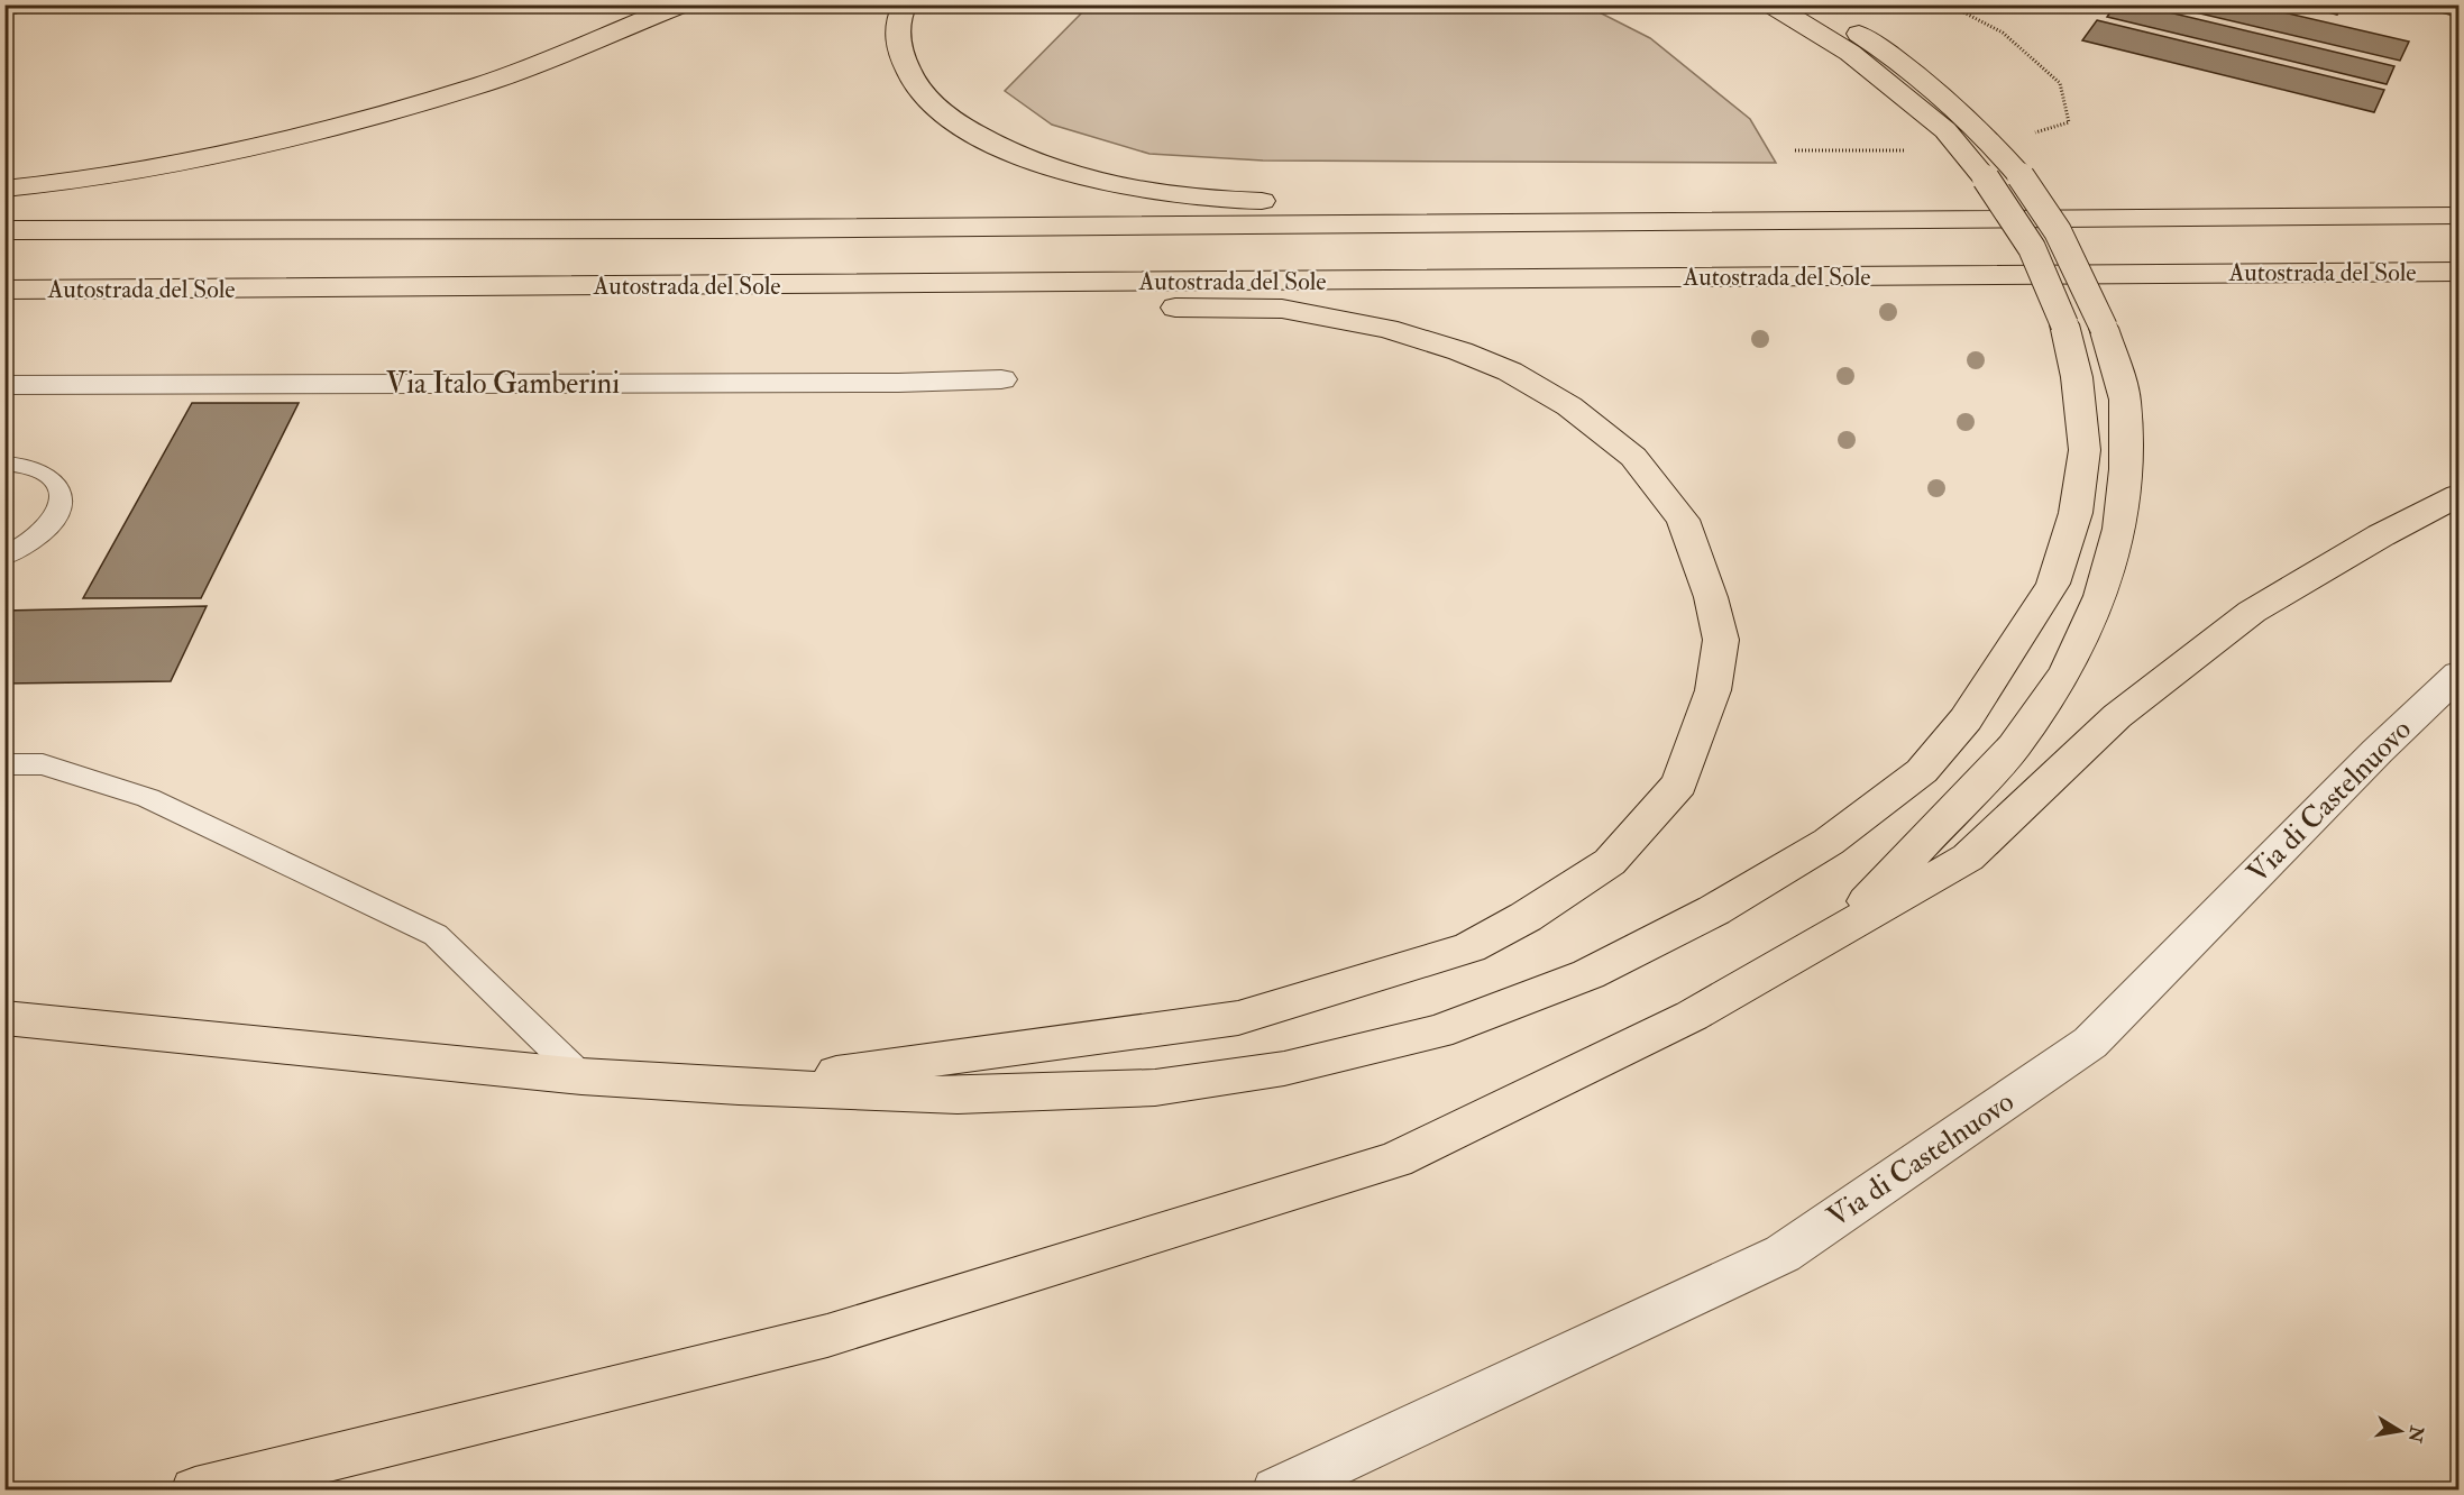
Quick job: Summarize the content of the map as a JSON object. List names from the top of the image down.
{
  "streets": {
    "highway": ["Autostrada del Sole"],
    "street": ["Via Italo Gamberini", "Via di Castelnuovo"]
  },
  "north": "right"
}
